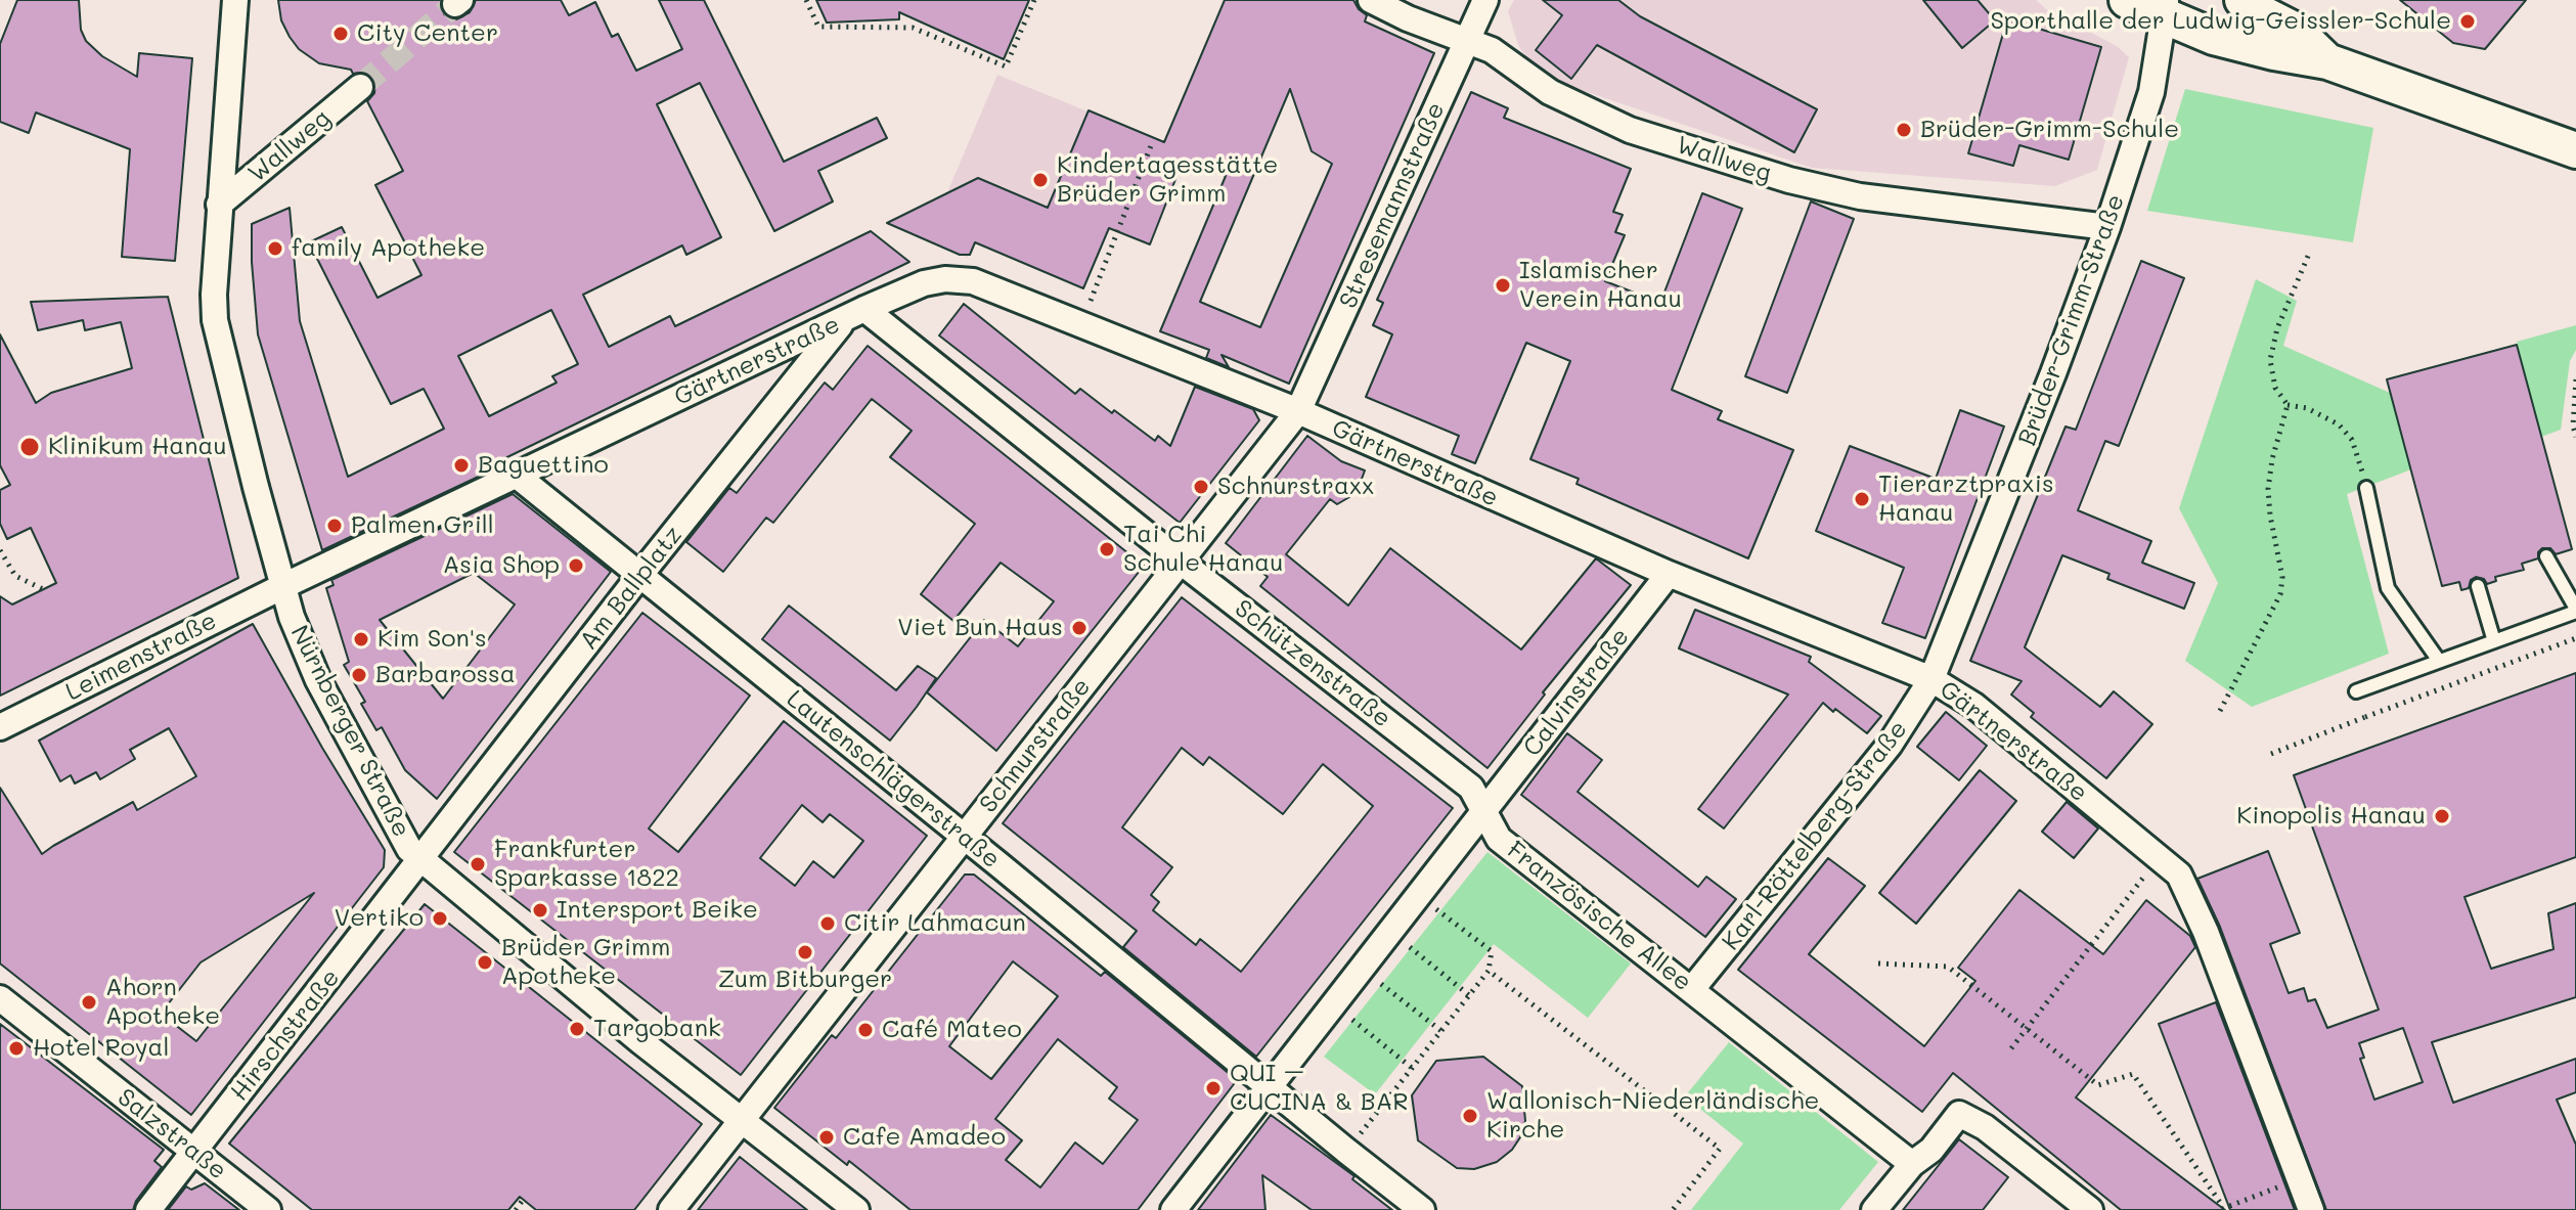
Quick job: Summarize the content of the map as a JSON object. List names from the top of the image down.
{
  "streets": {
    "street": [
      "Wallweg",
      "Stresemannstraße",
      "Brüder-Grimm-Straße",
      "Gärtnerstraße",
      "Am Ballplatz",
      "Leimenstraße",
      "Schützenstraße",
      "Calvinstraße",
      "Nürnberger Straße",
      "Schnurstraße",
      "Lautenschlägerstraße",
      "Karl-Röttelberg-Straße",
      "Französische Allee",
      "Hirschstraße",
      "Salzstraße"
    ]
  },
  "crossings": [
    ["Wallweg", "Stresemannstraße"],
    ["Wallweg", "Brüder-Grimm-Straße"],
    ["Wallweg", "Nürnberger Straße"],
    ["Stresemannstraße", "Gärtnerstraße"],
    ["Stresemannstraße", "Schnurstraße"],
    ["Brüder-Grimm-Straße", "Gärtnerstraße"],
    ["Brüder-Grimm-Straße", "Karl-Röttelberg-Straße"],
    ["Gärtnerstraße", "Am Ballplatz"],
    ["Gärtnerstraße", "Leimenstraße"],
    ["Gärtnerstraße", "Schützenstraße"],
    ["Gärtnerstraße", "Calvinstraße"],
    ["Gärtnerstraße", "Nürnberger Straße"],
    ["Gärtnerstraße", "Schnurstraße"],
    ["Gärtnerstraße", "Lautenschlägerstraße"],
    ["Gärtnerstraße", "Karl-Röttelberg-Straße"],
    ["Am Ballplatz", "Schützenstraße"],
    ["Am Ballplatz", "Nürnberger Straße"],
    ["Am Ballplatz", "Lautenschlägerstraße"],
    ["Am Ballplatz", "Hirschstraße"],
    ["Leimenstraße", "Nürnberger Straße"],
    ["Schützenstraße", "Calvinstraße"],
    ["Schützenstraße", "Schnurstraße"],
    ["Schützenstraße", "Französische Allee"],
    ["Calvinstraße", "Französische Allee"],
    ["Nürnberger Straße", "Schnurstraße"],
    ["Nürnberger Straße", "Hirschstraße"],
    ["Schnurstraße", "Lautenschlägerstraße"],
    ["Karl-Röttelberg-Straße", "Französische Allee"],
    ["Hirschstraße", "Salzstraße"]
  ],
  "places": [
    "Sporthalle der Ludwig-Geissler-Schule",
    "City Center",
    "Brüder-Grimm-Schule",
    "Kindertagesstätte Brüder Grimm",
    "family Apotheke",
    "Islamischer Verein Hanau",
    "Klinikum Hanau",
    "Baguettino",
    "Schnurstraxx",
    "Tierarztpraxis Hanau",
    "Palmen Grill",
    "Tai Chi Schule Hanau",
    "Asia Shop",
    "Viet Bun Haus",
    "Kim Son's",
    "Barbarossa",
    "Kinopolis Hanau",
    "Frankfurter Sparkasse 1822",
    "Intersport Beike",
    "Vertiko",
    "Citir Lahmacun",
    "Zum Bitburger",
    "Brüder Grimm Apotheke",
    "Ahorn Apotheke",
    "Targobank",
    "Café Mateo",
    "Hotel Royal",
    "QUI – CUCINA & BAR",
    "Wallonisch-Niederländische Kirche",
    "Cafe Amadeo"
  ]
}
